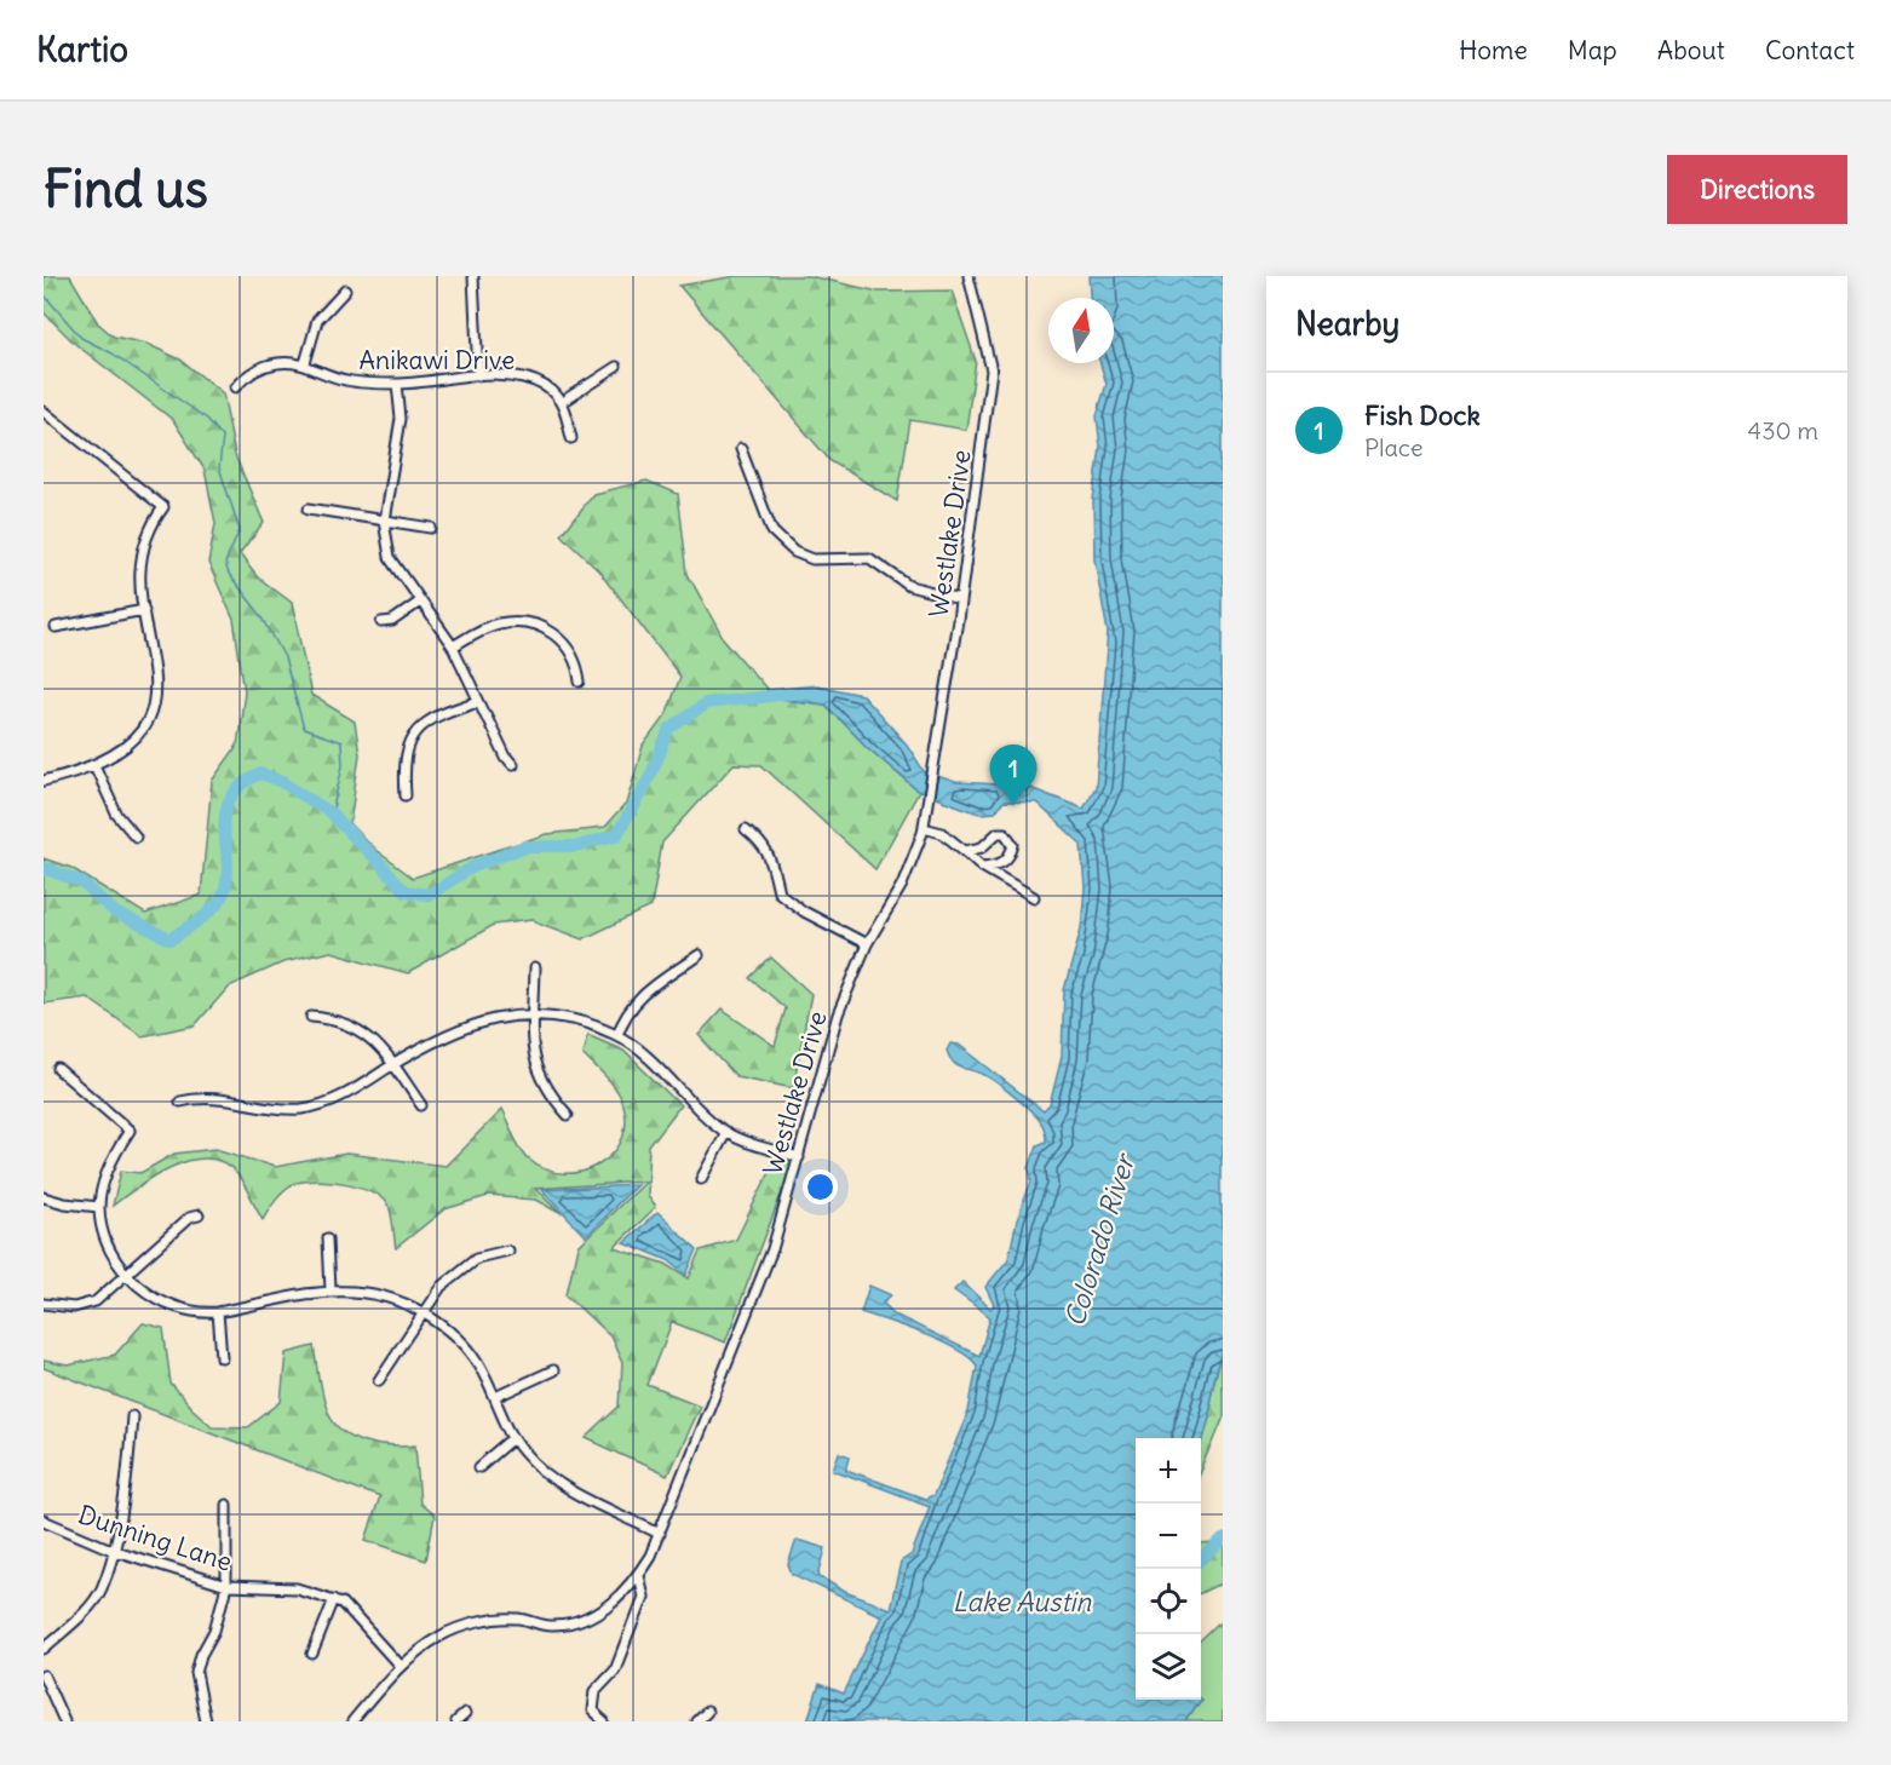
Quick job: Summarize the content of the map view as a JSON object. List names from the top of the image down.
{
  "streets": {
    "street": ["Anikawi Drive", "Westlake Drive", "Dunning Lane"]
  },
  "crossings": [
    ["Westlake Drive", "Dunning Lane"]
  ],
  "water": ["Colorado River", "Lake Austin"],
  "north": "top",
  "page": {
    "header": "Kartio",
    "nav": [
      "Home",
      "Map",
      "About",
      "Contact"
    ],
    "buttons": "Directions",
    "title": "Find us",
    "heading": "Nearby",
    "list": [
      {
        "mark": "1",
        "name": "Fish Dock",
        "note": "Place",
        "value": "430 m"
      }
    ],
    "pins": "1",
    "map_buttons": ["+", "−"]
  }
}
